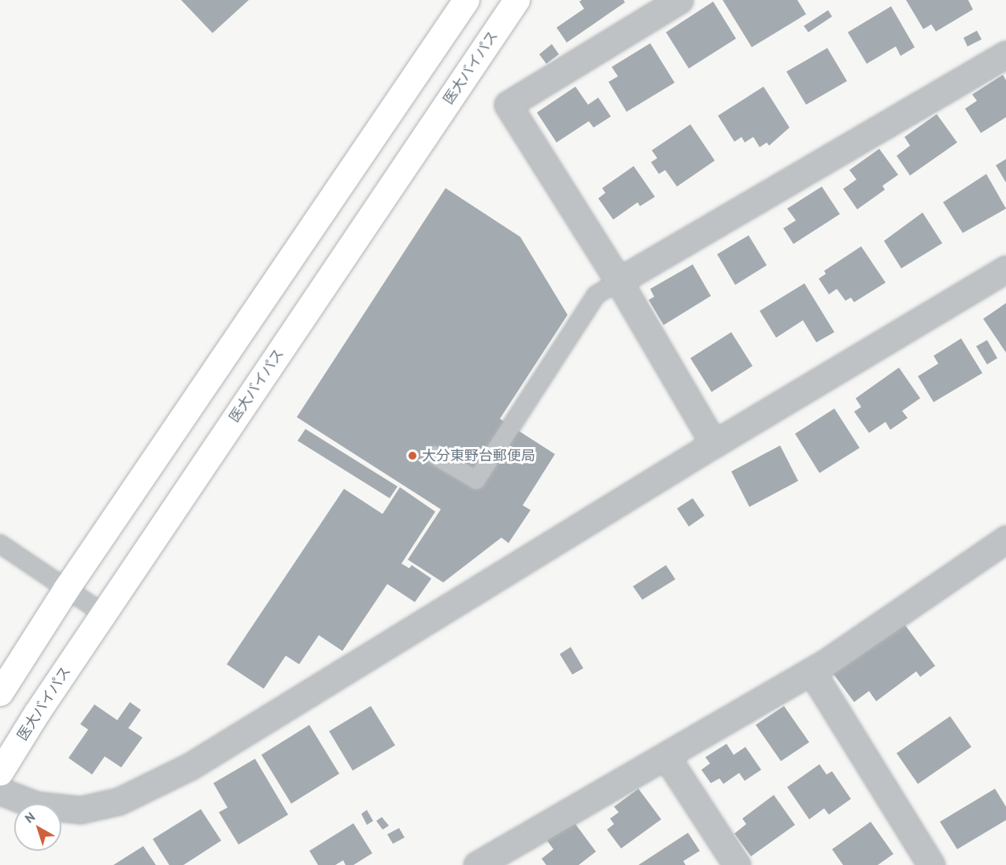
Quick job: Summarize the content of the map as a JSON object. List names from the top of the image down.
{
  "streets": {
    "main road": ["医大バイパス"]
  },
  "places": ["大分東野台郵便局"],
  "north": "top left"
}
